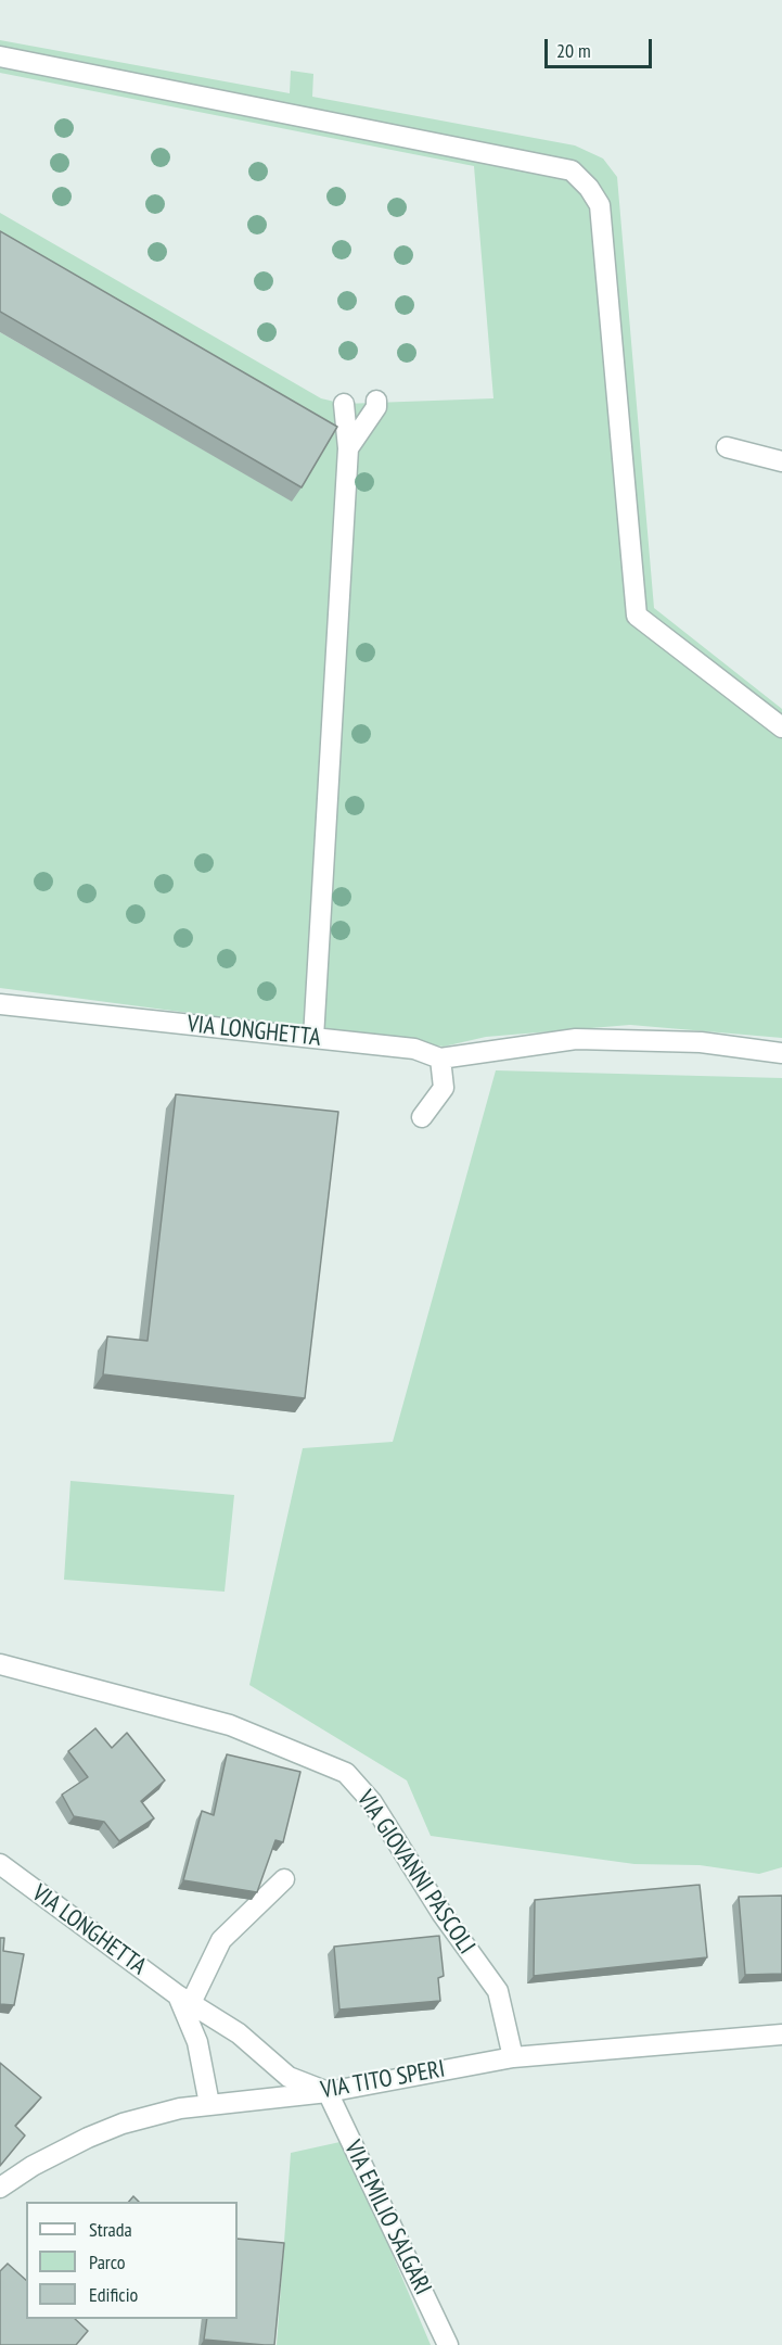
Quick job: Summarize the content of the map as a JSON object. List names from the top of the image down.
{
  "streets": {
    "street": [
      "VIA LONGHETTA",
      "VIA GIOVANNI PASCOLI",
      "VIA TITO SPERI",
      "VIA EMILIO SALGARI"
    ]
  },
  "crossings": [
    ["VIA LONGHETTA", "VIA TITO SPERI"],
    ["VIA LONGHETTA", "VIA EMILIO SALGARI"],
    ["VIA GIOVANNI PASCOLI", "VIA TITO SPERI"],
    ["VIA TITO SPERI", "VIA EMILIO SALGARI"]
  ],
  "legend": ["Strada", "Parco", "Edificio"],
  "scale_bar": "20 m"
}
